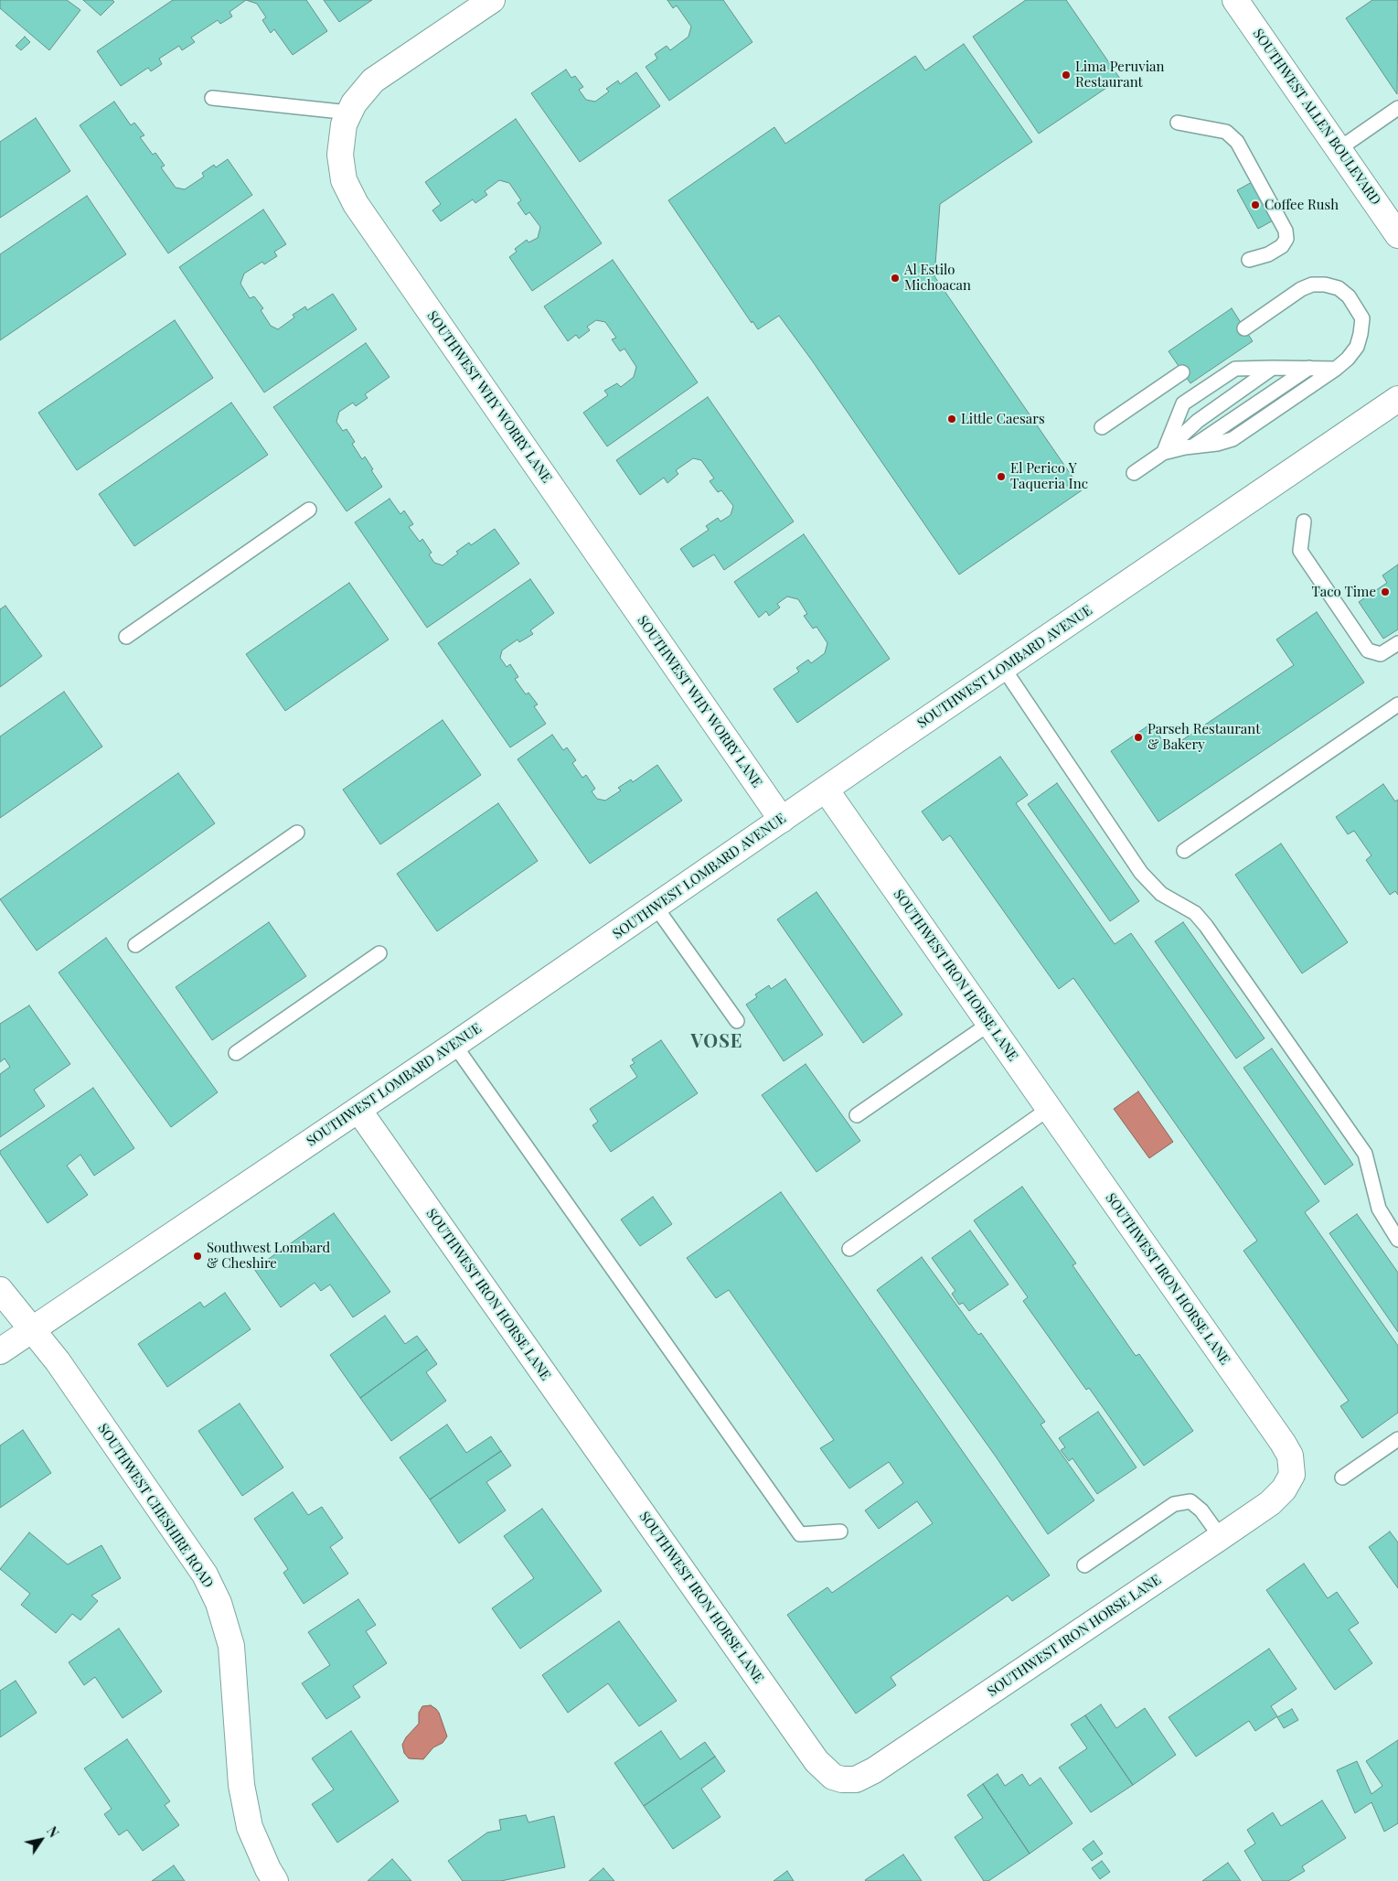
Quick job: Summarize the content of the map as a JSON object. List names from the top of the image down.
{
  "streets": {
    "street": [
      "SOUTHWEST ALLEN BOULEVARD",
      "SOUTHWEST WHY WORRY LANE",
      "SOUTHWEST LOMBARD AVENUE",
      "SOUTHWEST IRON HORSE LANE",
      "SOUTHWEST CHESHIRE ROAD"
    ]
  },
  "crossings": [
    ["SOUTHWEST WHY WORRY LANE", "SOUTHWEST LOMBARD AVENUE"],
    ["SOUTHWEST LOMBARD AVENUE", "SOUTHWEST IRON HORSE LANE"],
    ["SOUTHWEST LOMBARD AVENUE", "SOUTHWEST CHESHIRE ROAD"]
  ],
  "districts": ["VOSE"],
  "places": [
    "Lima Peruvian Restaurant",
    "Coffee Rush",
    "Al Estilo Michoacan",
    "Little Caesars",
    "El Perico Y Taqueria Inc",
    "Taco Time",
    "Parseh Restaurant & Bakery",
    "Southwest Lombard & Cheshire"
  ],
  "north": "top right"
}
